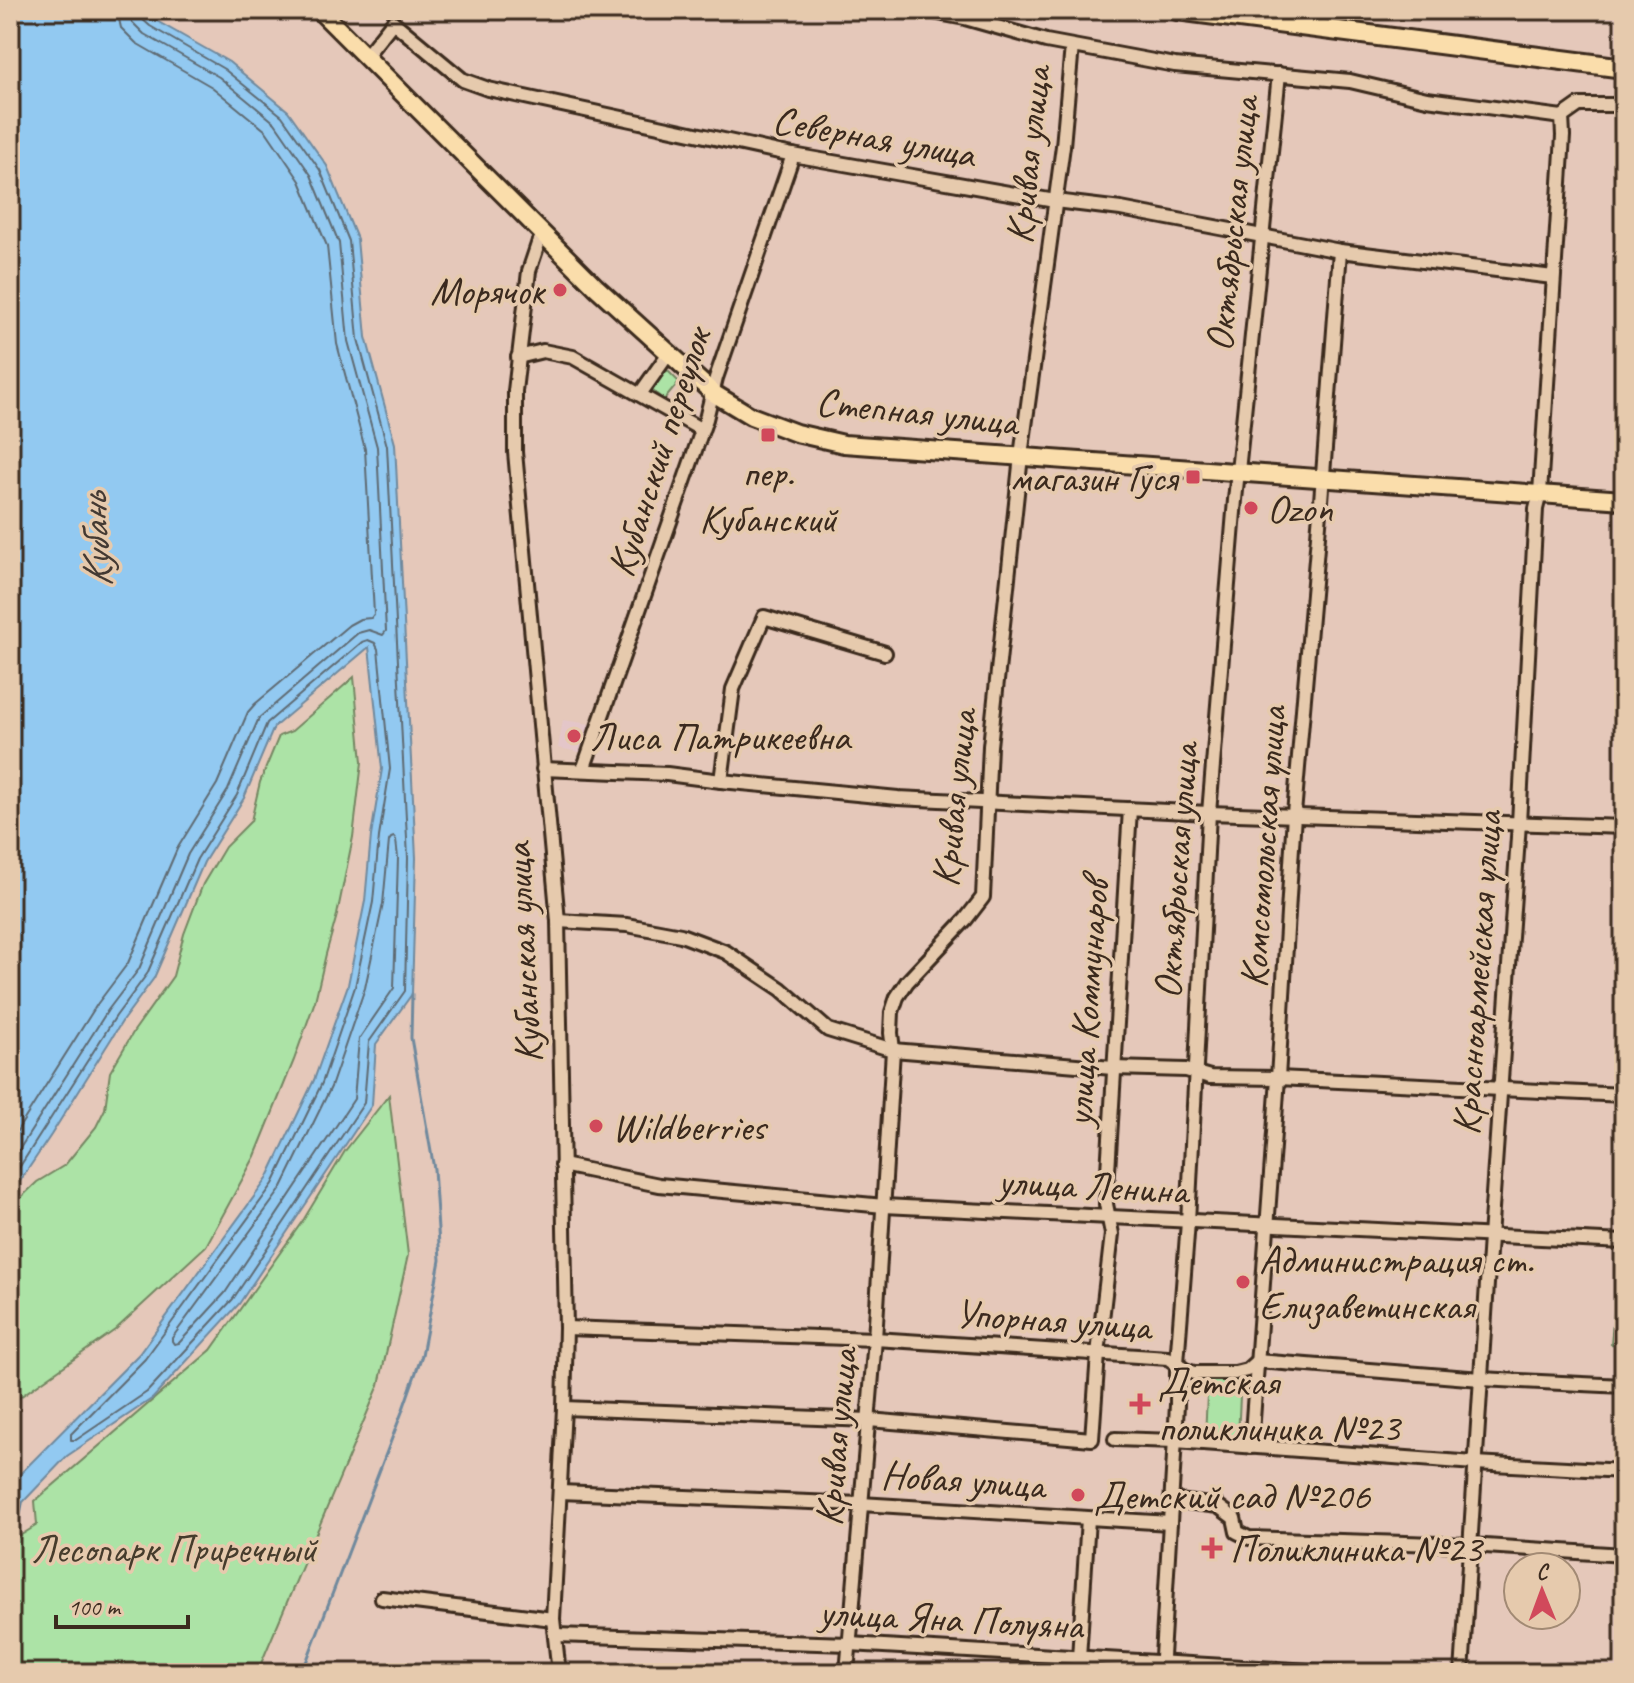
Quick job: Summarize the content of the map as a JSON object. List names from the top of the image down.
{
  "streets": {
    "main road": ["Степная улица"],
    "street": [
      "Северная улица",
      "Кривая улица",
      "Октябрьская улица",
      "Кубанский переулок",
      "Комсомольская улица",
      "Кубанская улица",
      "Красноармейская улица",
      "улица Коммунаров",
      "улица Ленина",
      "Упорная улица",
      "Новая улица",
      "улица Яна Полуяна"
    ]
  },
  "crossings": [
    ["Северная улица", "Кривая улица"],
    ["Северная улица", "Октябрьская улица"],
    ["Северная улица", "Степная улица"],
    ["Северная улица", "Кубанский переулок"],
    ["Северная улица", "Комсомольская улица"],
    ["Северная улица", "Красноармейская улица"],
    ["Кривая улица", "Степная улица"],
    ["Кривая улица", "улица Коммунаров"],
    ["Кривая улица", "улица Ленина"],
    ["Кривая улица", "Упорная улица"],
    ["Кривая улица", "Новая улица"],
    ["Кривая улица", "улица Яна Полуяна"],
    ["Октябрьская улица", "Степная улица"],
    ["Октябрьская улица", "улица Ленина"],
    ["Октябрьская улица", "Упорная улица"],
    ["Октябрьская улица", "Новая улица"],
    ["Октябрьская улица", "улица Яна Полуяна"],
    ["Степная улица", "Кубанский переулок"],
    ["Степная улица", "Комсомольская улица"],
    ["Степная улица", "Кубанская улица"],
    ["Степная улица", "Красноармейская улица"],
    ["Комсомольская улица", "улица Ленина"],
    ["Комсомольская улица", "Упорная улица"],
    ["Кубанская улица", "улица Ленина"],
    ["Кубанская улица", "Упорная улица"],
    ["Кубанская улица", "Новая улица"],
    ["Кубанская улица", "улица Яна Полуяна"],
    ["Красноармейская улица", "улица Ленина"],
    ["Красноармейская улица", "Упорная улица"],
    ["улица Коммунаров", "улица Ленина"],
    ["улица Коммунаров", "Упорная улица"]
  ],
  "water": ["Кубань"],
  "parks": ["Лесопарк Приречный"],
  "places": {
    "other": [
      "Морячок",
      "Ozon",
      "Лиса Патрикеевна",
      "Wildberries",
      "Администрация ст. Елизаветинская",
      "Детский сад №206"
    ],
    "transit": ["пер. Кубанский", "магазин Гуся"],
    "health": ["Детская поликлиника №23", "Поликлиника №23"]
  },
  "scale_bar": "100 m",
  "north": "top"
}
